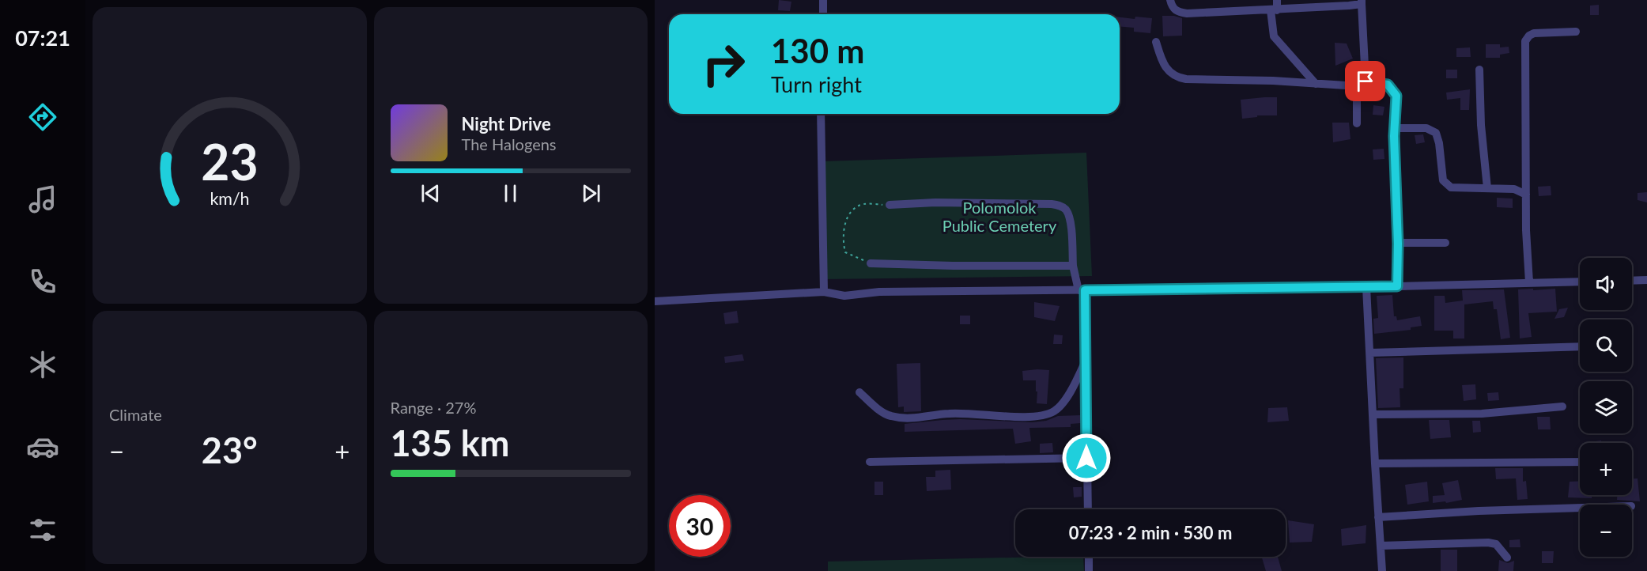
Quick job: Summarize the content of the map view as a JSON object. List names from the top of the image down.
{
  "parks": ["Polomolok Public Cemetery"],
  "page": {
    "tabs": "07:21",
    "turn": ["130 m", "Turn right"],
    "song": ["Night Drive", "The Halogens"],
    "map_buttons": ["+", "−"],
    "tile": [
      "Climate",
      ["Range · 27%", "135 km"]
    ],
    "heat": ["−", "23°", "+"],
    "limit": "30",
    "trip": "07:23 · 2 min · 530 m",
    "gauge": ["23", "km/h"]
  }
}
